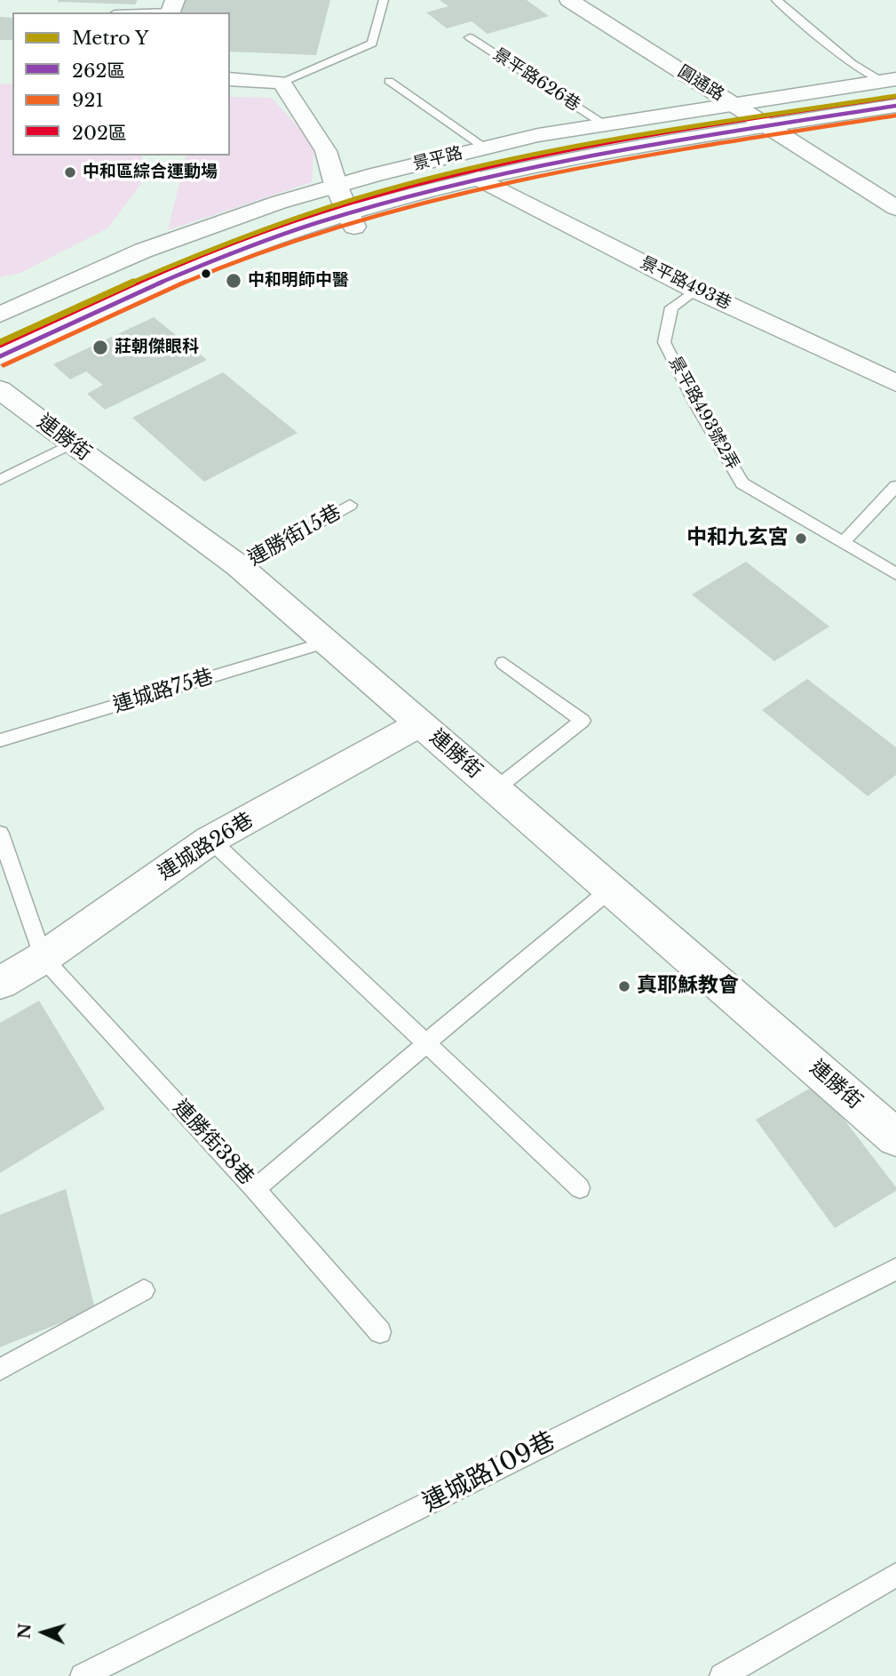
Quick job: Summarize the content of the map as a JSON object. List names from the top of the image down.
{
  "streets": {
    "street": [
      "圓通路",
      "景平路",
      "景平路493巷",
      "連勝街",
      "連城路26巷"
    ],
    "lane": [
      "景平路626巷",
      "景平路493號2弄",
      "連勝街15巷",
      "連城路75巷",
      "連勝街38巷",
      "連城路109巷"
    ]
  },
  "crossings": [
    ["景平路626巷", "景平路"],
    ["圓通路", "景平路"],
    ["景平路", "景平路493巷"],
    ["景平路493巷", "景平路493號2弄"],
    ["連勝街", "連勝街15巷"],
    ["連勝街", "連城路75巷"],
    ["連勝街", "連城路26巷"],
    ["連勝街", "連勝街38巷"],
    ["連城路26巷", "連勝街38巷"]
  ],
  "places": [
    "中和區綜合運動場",
    "中和明師中醫",
    "莊朝傑眼科",
    "中和九玄宮",
    "真耶穌教會"
  ],
  "lines": [
    "metro line Y",
    "transit line 202區",
    "transit line 262區",
    "transit line 921"
  ],
  "legend": [
    "Metro Y",
    "262區",
    "921",
    "202區"
  ],
  "north": "left"
}
